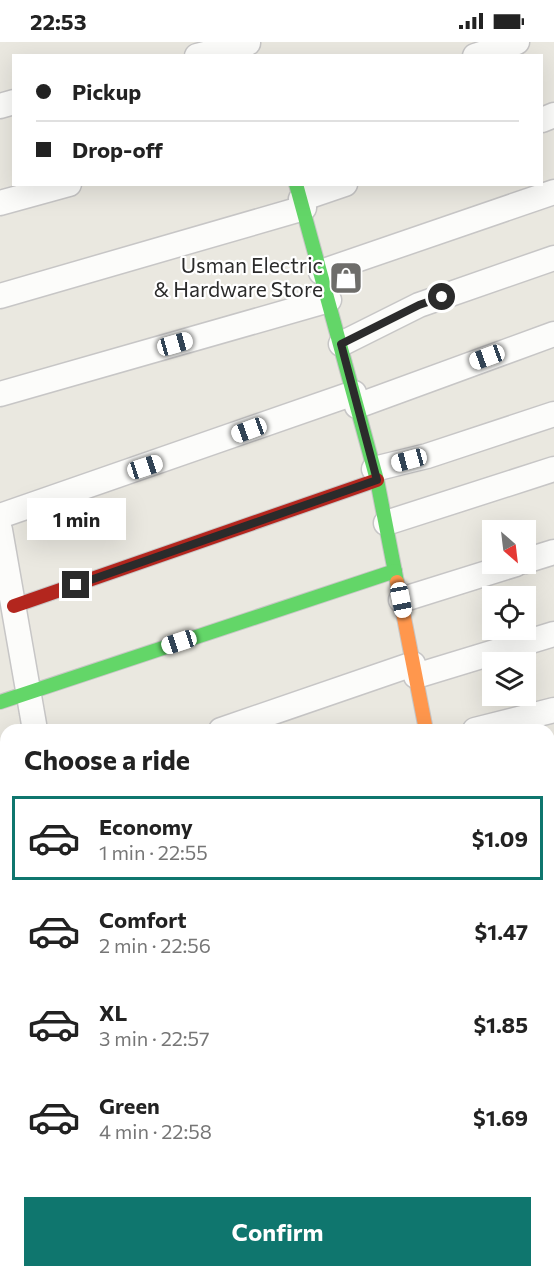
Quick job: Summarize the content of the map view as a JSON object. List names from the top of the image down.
{
  "places": {
    "shop": ["Usman Electric & Hardware Store"]
  },
  "north": "bottom right",
  "page": {
    "status": "22:53",
    "banner": ["Pickup", "Drop-off"],
    "bubble": "1 min",
    "heading": "Choose a ride",
    "list": [
      {
        "name": "Economy",
        "note": "1 min · 22:55",
        "value": "$1.09"
      },
      {
        "name": "Comfort",
        "note": "2 min · 22:56",
        "value": "$1.47"
      },
      {
        "name": "XL",
        "note": "3 min · 22:57",
        "value": "$1.85"
      },
      {
        "name": "Green",
        "note": "4 min · 22:58",
        "value": "$1.69"
      }
    ],
    "buttons": "Confirm"
  }
}
